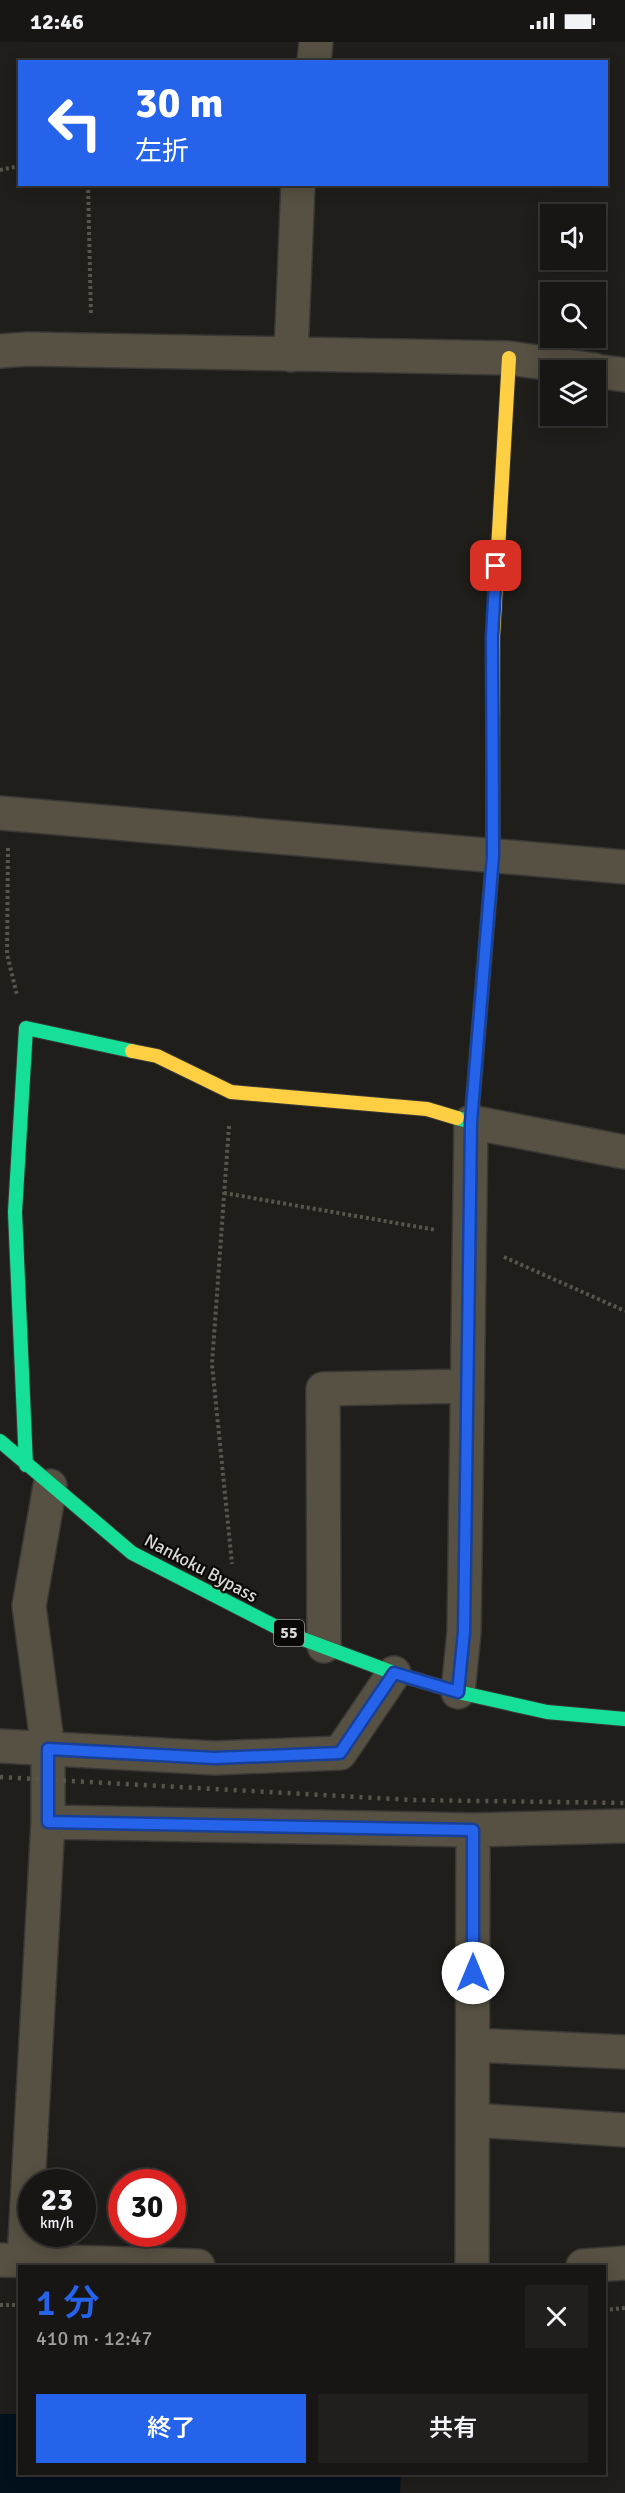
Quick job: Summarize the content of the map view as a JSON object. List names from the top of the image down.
{
  "streets": {
    "main road": ["Nankoku Bypass", "55"]
  },
  "page": {
    "status": "12:46",
    "turn": ["30 m", "左折"],
    "speed": "23 km/h",
    "limit": "30",
    "heading": ["1 分", "410 m · 12:47"],
    "buttons": ["終了", "共有"]
  }
}
